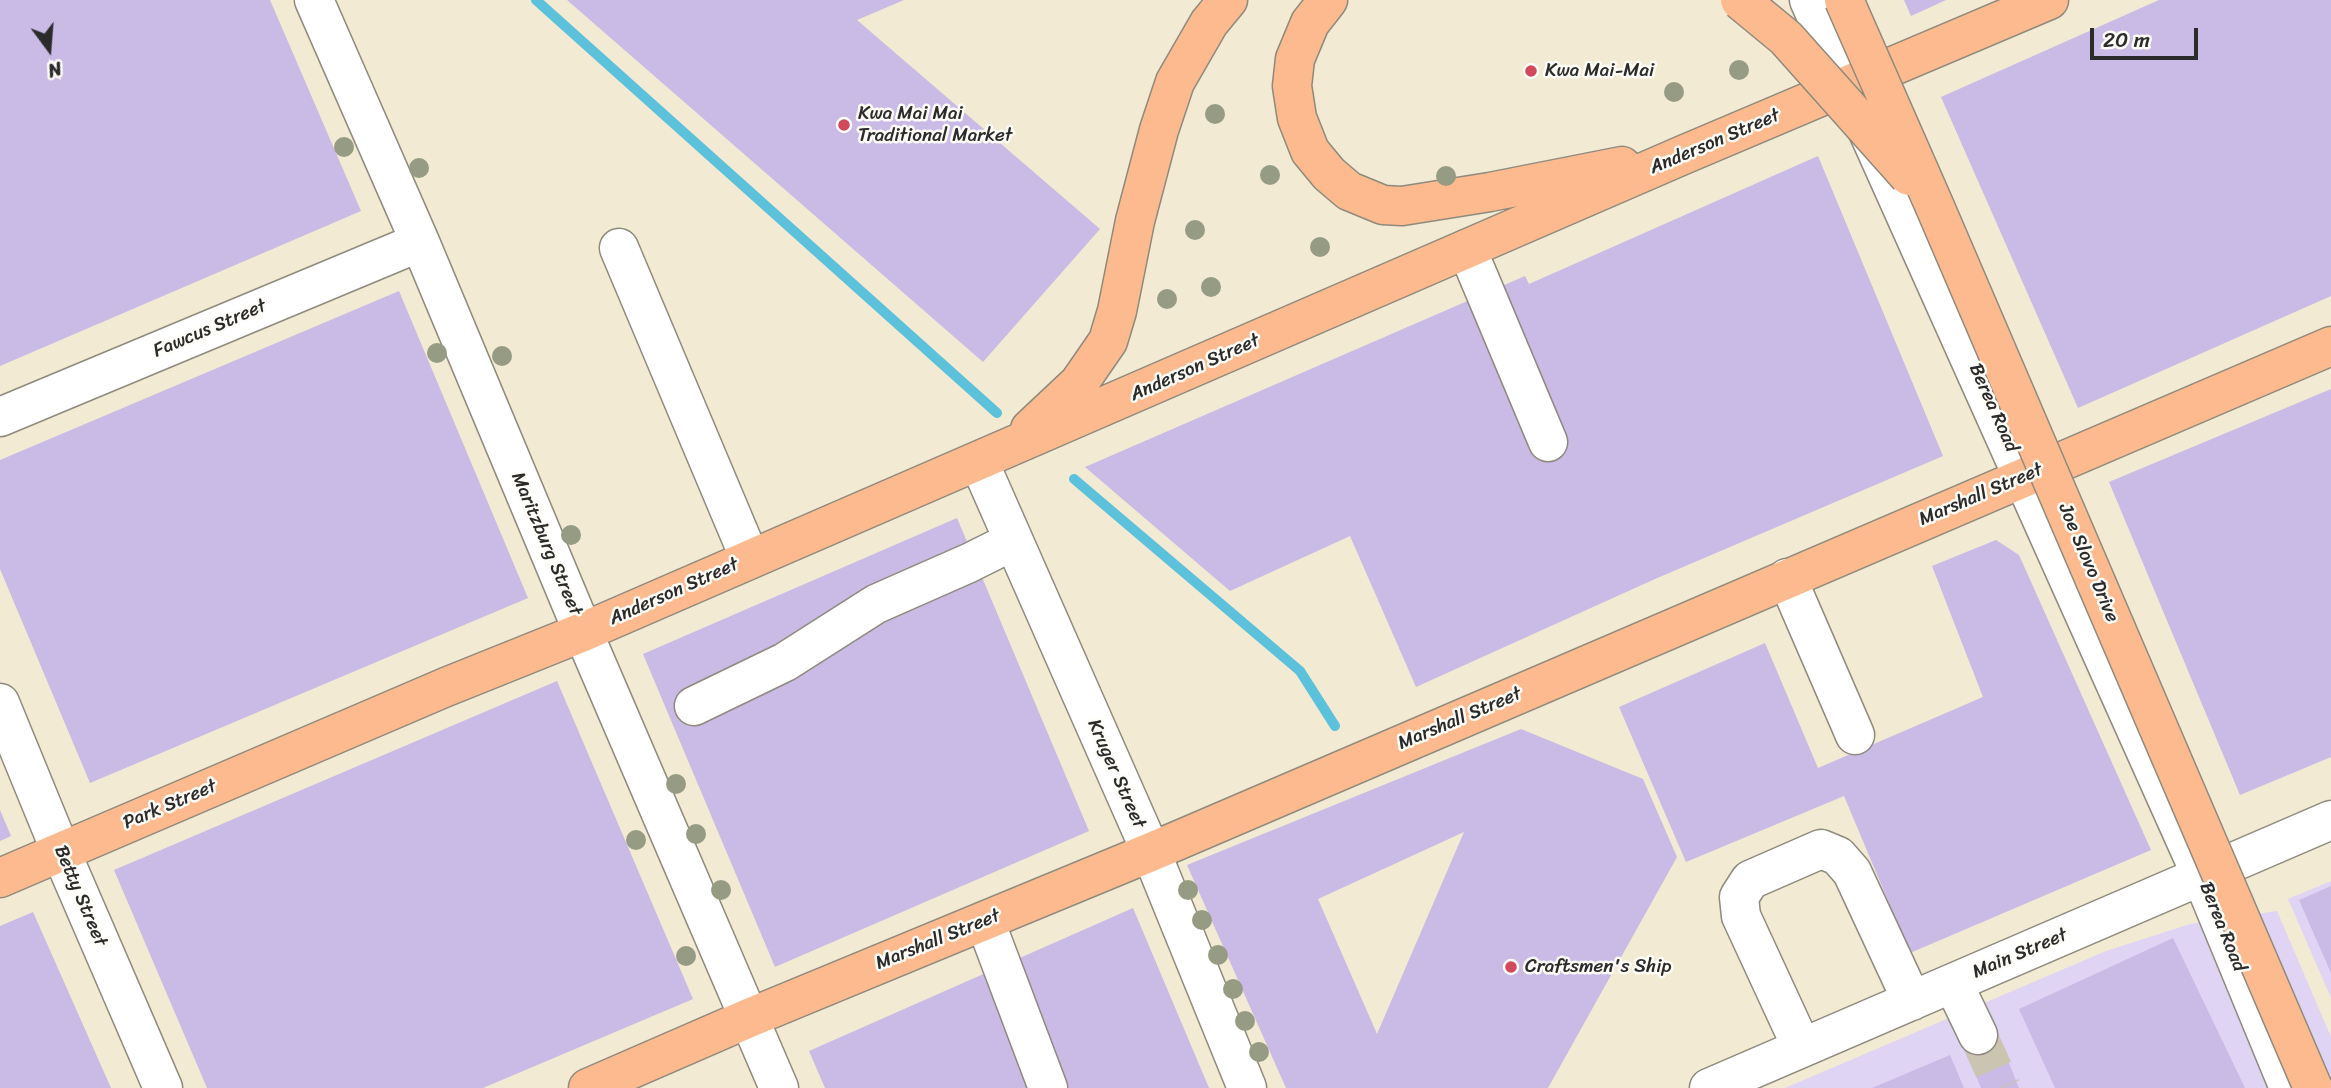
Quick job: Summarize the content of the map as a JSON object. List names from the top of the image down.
{
  "streets": {
    "main road": [
      "Anderson Street",
      "Marshall Street",
      "Joe Slovo Drive",
      "Park Street"
    ],
    "street": [
      "Fawcus Street",
      "Berea Road",
      "Maritzburg Street",
      "Kruger Street",
      "Betty Street",
      "Main Street"
    ]
  },
  "crossings": [
    ["Anderson Street", "Berea Road"],
    ["Anderson Street", "Maritzburg Street"],
    ["Anderson Street", "Kruger Street"],
    ["Anderson Street", "Park Street"],
    ["Fawcus Street", "Maritzburg Street"],
    ["Berea Road", "Marshall Street"],
    ["Berea Road", "Main Street"],
    ["Marshall Street", "Maritzburg Street"],
    ["Marshall Street", "Kruger Street"],
    ["Park Street", "Betty Street"]
  ],
  "places": ["Kwa Mai-Mai", "Kwa Mai Mai Traditional Market", "Craftsmen's Ship"],
  "scale_bar": "20 m",
  "north": "bottom"
}
